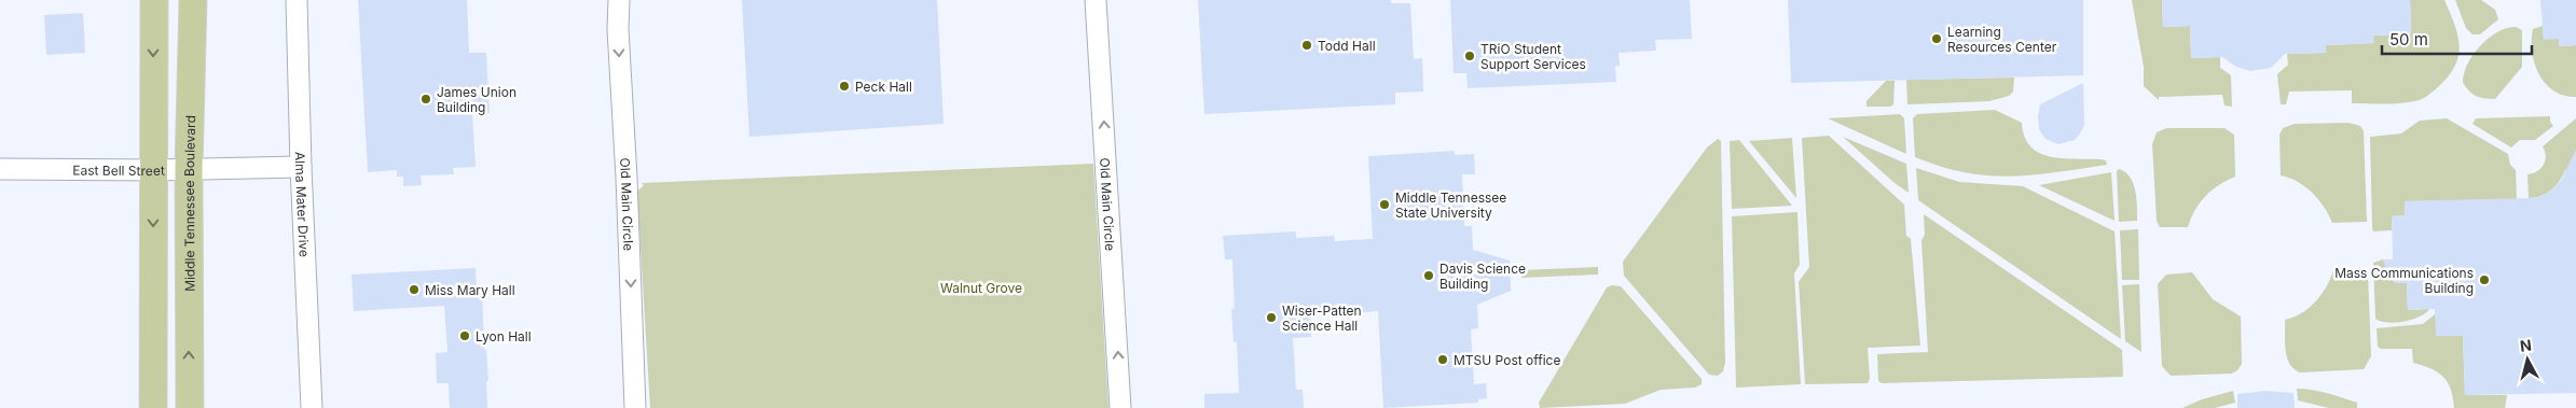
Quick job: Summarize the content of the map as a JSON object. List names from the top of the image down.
{
  "streets": {
    "main road": ["Middle Tennessee Boulevard"],
    "street": ["East Bell Street", "Old Main Circle", "Alma Mater Drive"]
  },
  "crossings": [
    ["East Bell Street", "Middle Tennessee Boulevard"],
    ["East Bell Street", "Alma Mater Drive"]
  ],
  "parks": ["Walnut Grove"],
  "places": [
    "Learning Resources Center",
    "Todd Hall",
    "TRiO Student Support Services",
    "Peck Hall",
    "James Union Building",
    "Middle Tennessee State University",
    "Davis Science Building",
    "Mass Communications Building",
    "Miss Mary Hall",
    "Wiser-Patten Science Hall",
    "Lyon Hall",
    "MTSU Post office"
  ],
  "scale_bar": "50 m",
  "north": "top"
}
